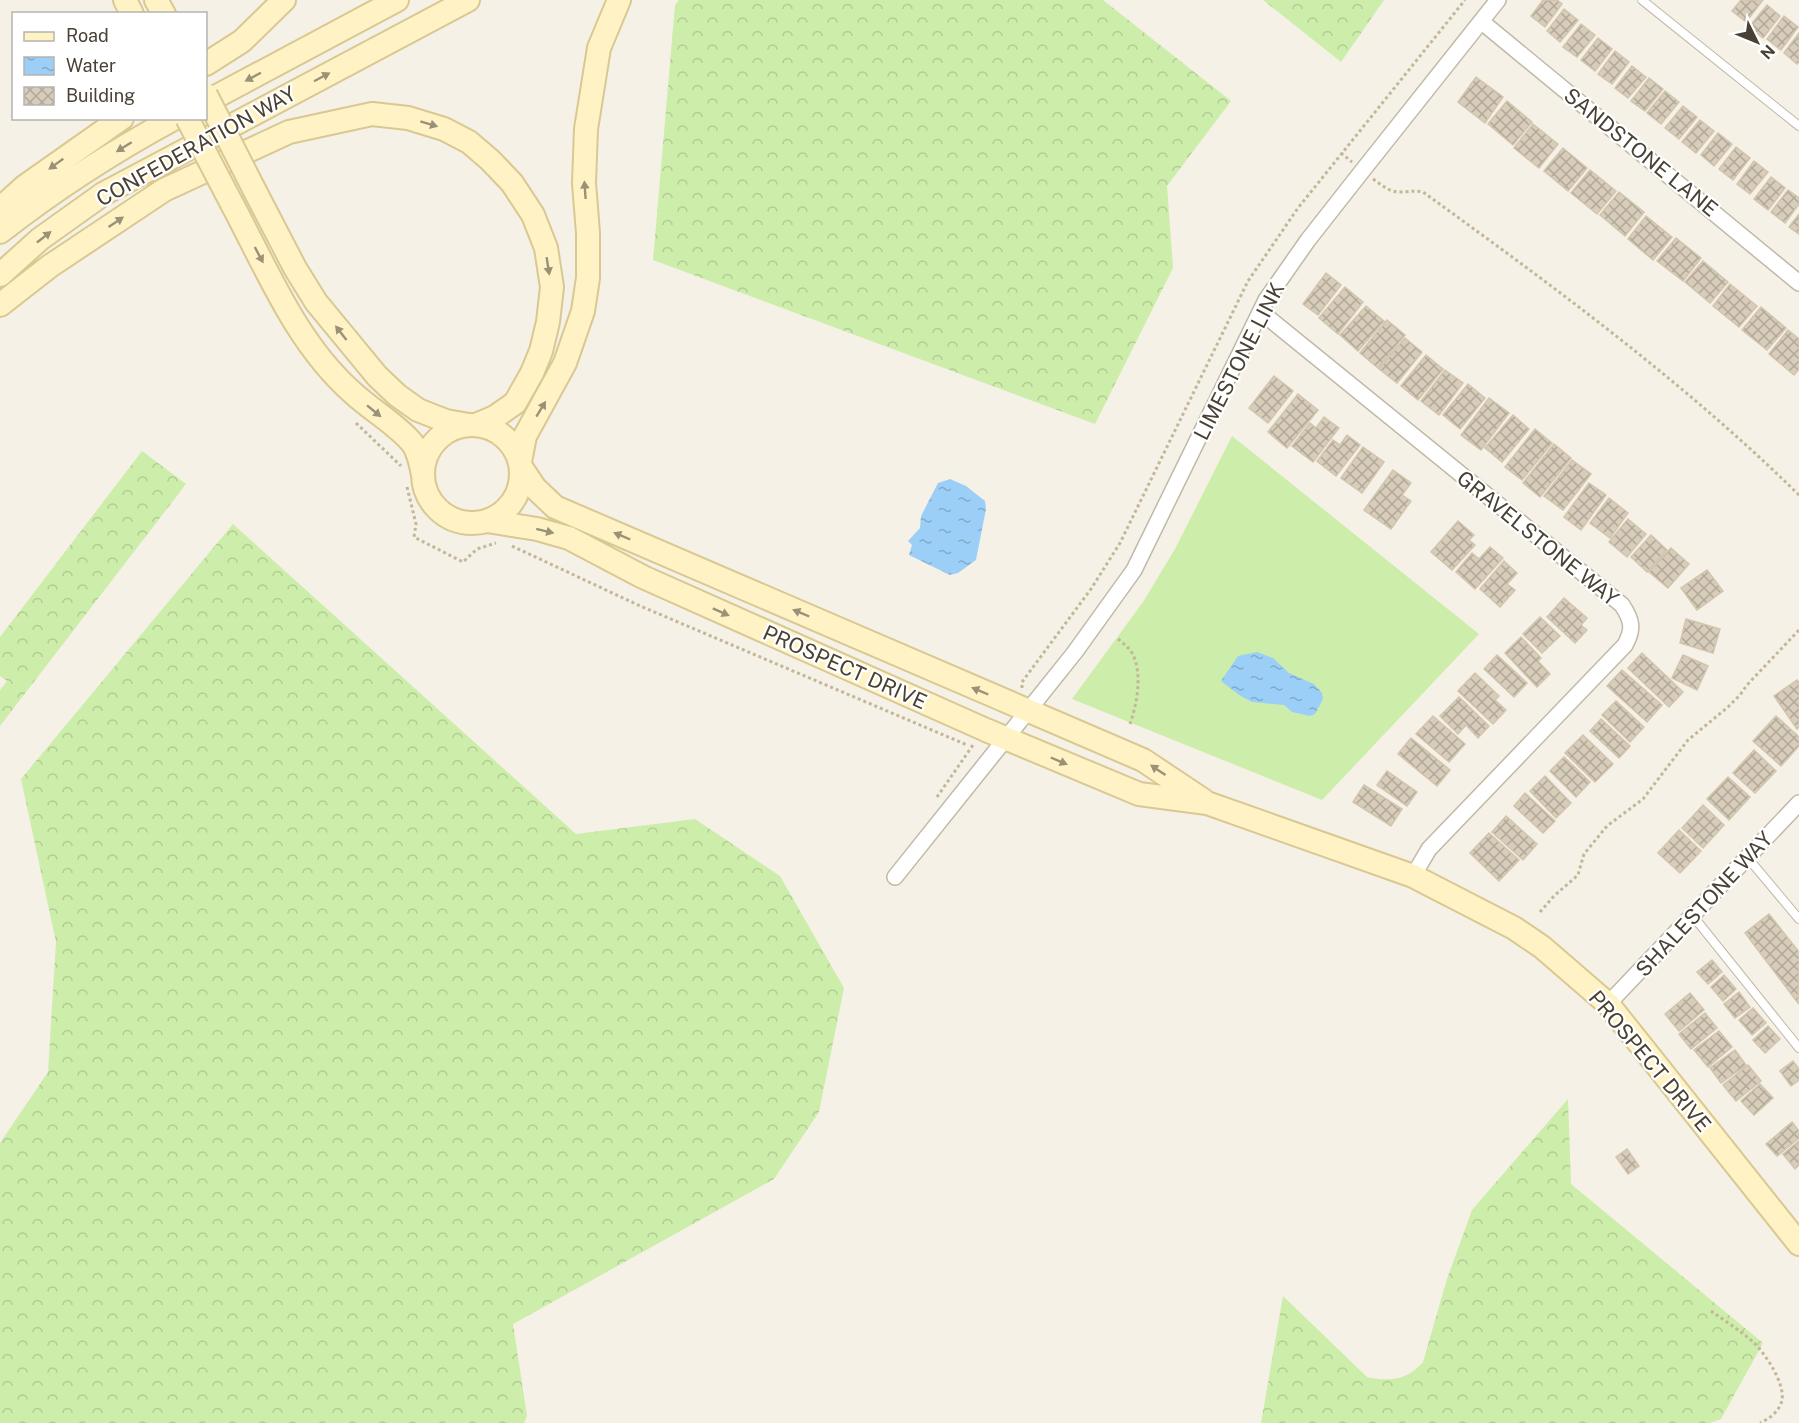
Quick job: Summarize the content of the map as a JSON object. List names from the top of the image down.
{
  "streets": {
    "street": [
      "CONFEDERATION WAY",
      "SANDSTONE LANE",
      "LIMESTONE LINK",
      "GRAVELSTONE WAY",
      "PROSPECT DRIVE",
      "SHALESTONE WAY"
    ]
  },
  "crossings": [
    ["SANDSTONE LANE", "LIMESTONE LINK"],
    ["LIMESTONE LINK", "GRAVELSTONE WAY"],
    ["LIMESTONE LINK", "PROSPECT DRIVE"],
    ["GRAVELSTONE WAY", "PROSPECT DRIVE"],
    ["PROSPECT DRIVE", "SHALESTONE WAY"]
  ],
  "legend": ["Road", "Water", "Building"],
  "north": "bottom right"
}
